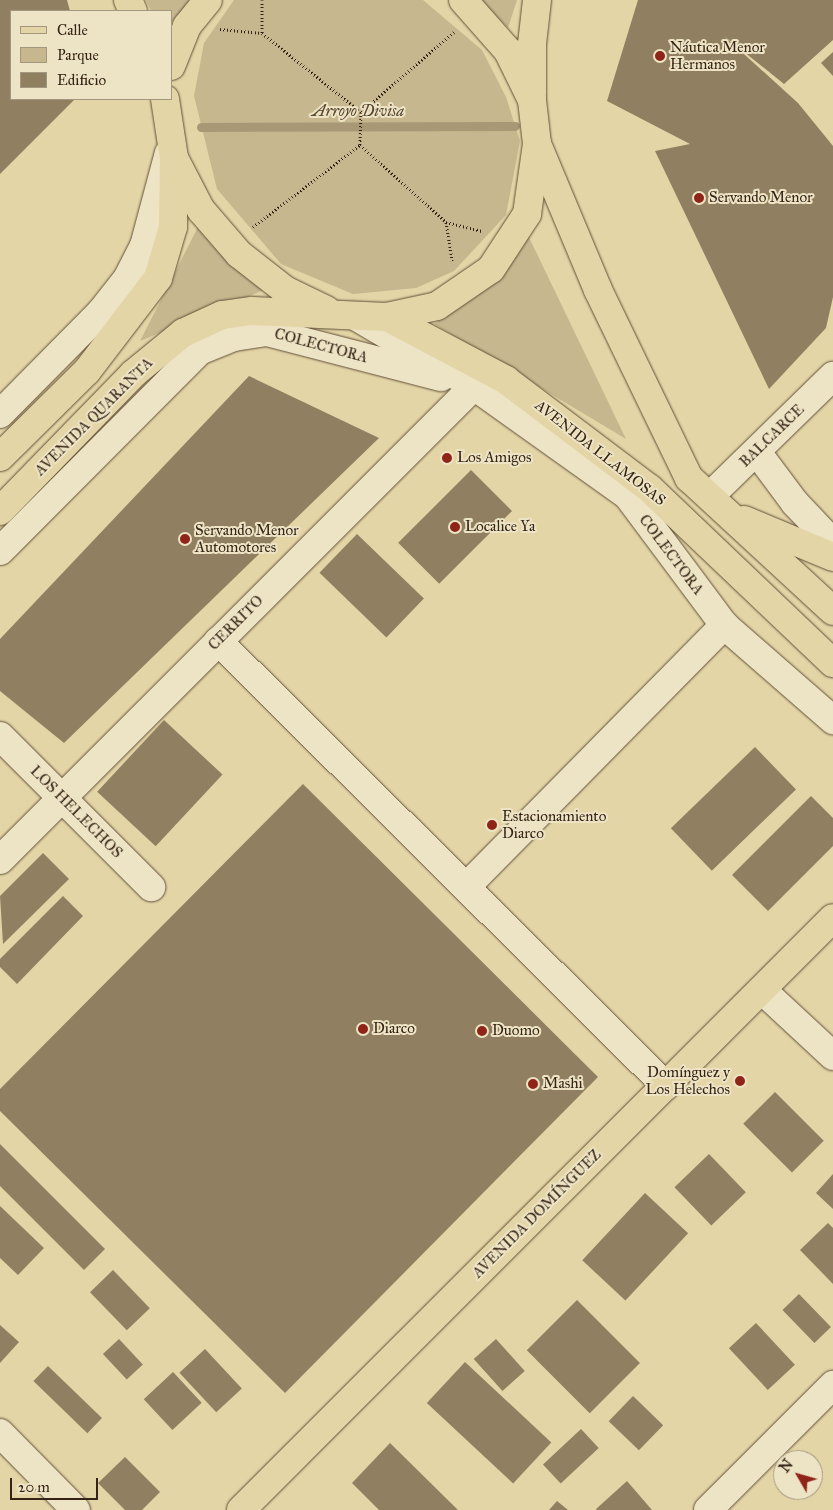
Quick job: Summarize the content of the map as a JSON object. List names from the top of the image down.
{
  "streets": {
    "main road": ["AVENIDA QUARANTA", "AVENIDA LLAMOSAS", "AVENIDA DOMÍNGUEZ"],
    "street": [
      "COLECTORA",
      "BALCARCE",
      "CERRITO",
      "LOS HELECHOS"
    ]
  },
  "crossings": [
    ["COLECTORA", "AVENIDA QUARANTA"],
    ["COLECTORA", "CERRITO"],
    ["AVENIDA QUARANTA", "AVENIDA LLAMOSAS"],
    ["CERRITO", "LOS HELECHOS"]
  ],
  "water": ["Arroyo Divisa"],
  "places": [
    "Náutica Menor Hermanos",
    "Servando Menor",
    "Los Amigos",
    "Localice Ya",
    "Servando Menor Automotores",
    "Estacionamiento Diarco",
    "Diarco",
    "Duomo",
    "Domínguez y Los Helechos",
    "Mashi"
  ],
  "legend": ["Calle", "Parque", "Edificio"],
  "scale_bar": "20 m",
  "north": "top left"
}
